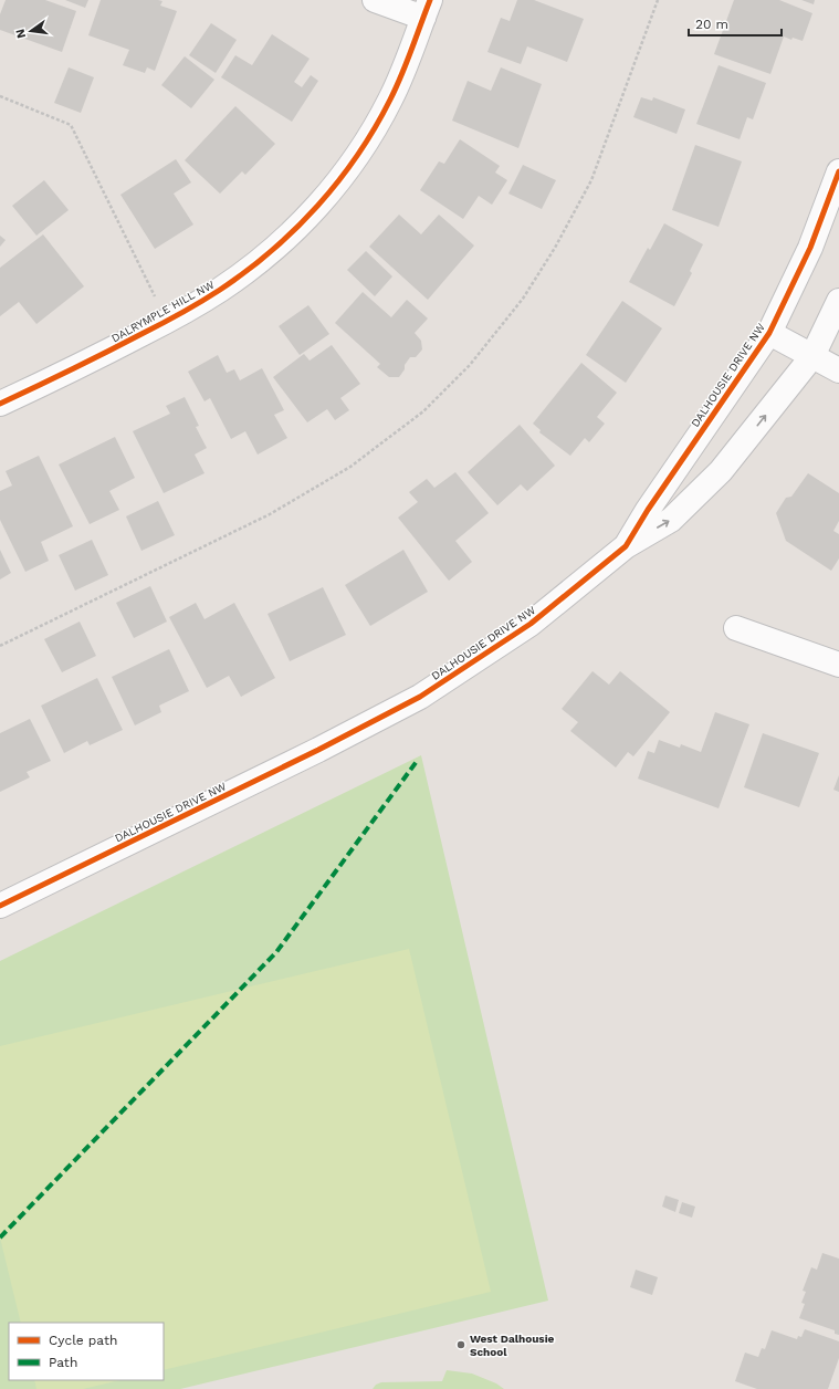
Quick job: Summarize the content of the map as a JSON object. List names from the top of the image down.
{
  "streets": {
    "street": ["DALRYMPLE HILL NW", "DALHOUSIE DRIVE NW"]
  },
  "places": ["West Dalhousie School"],
  "legend": ["Cycle path", "Path"],
  "scale_bar": "20 m",
  "north": "left"
}
